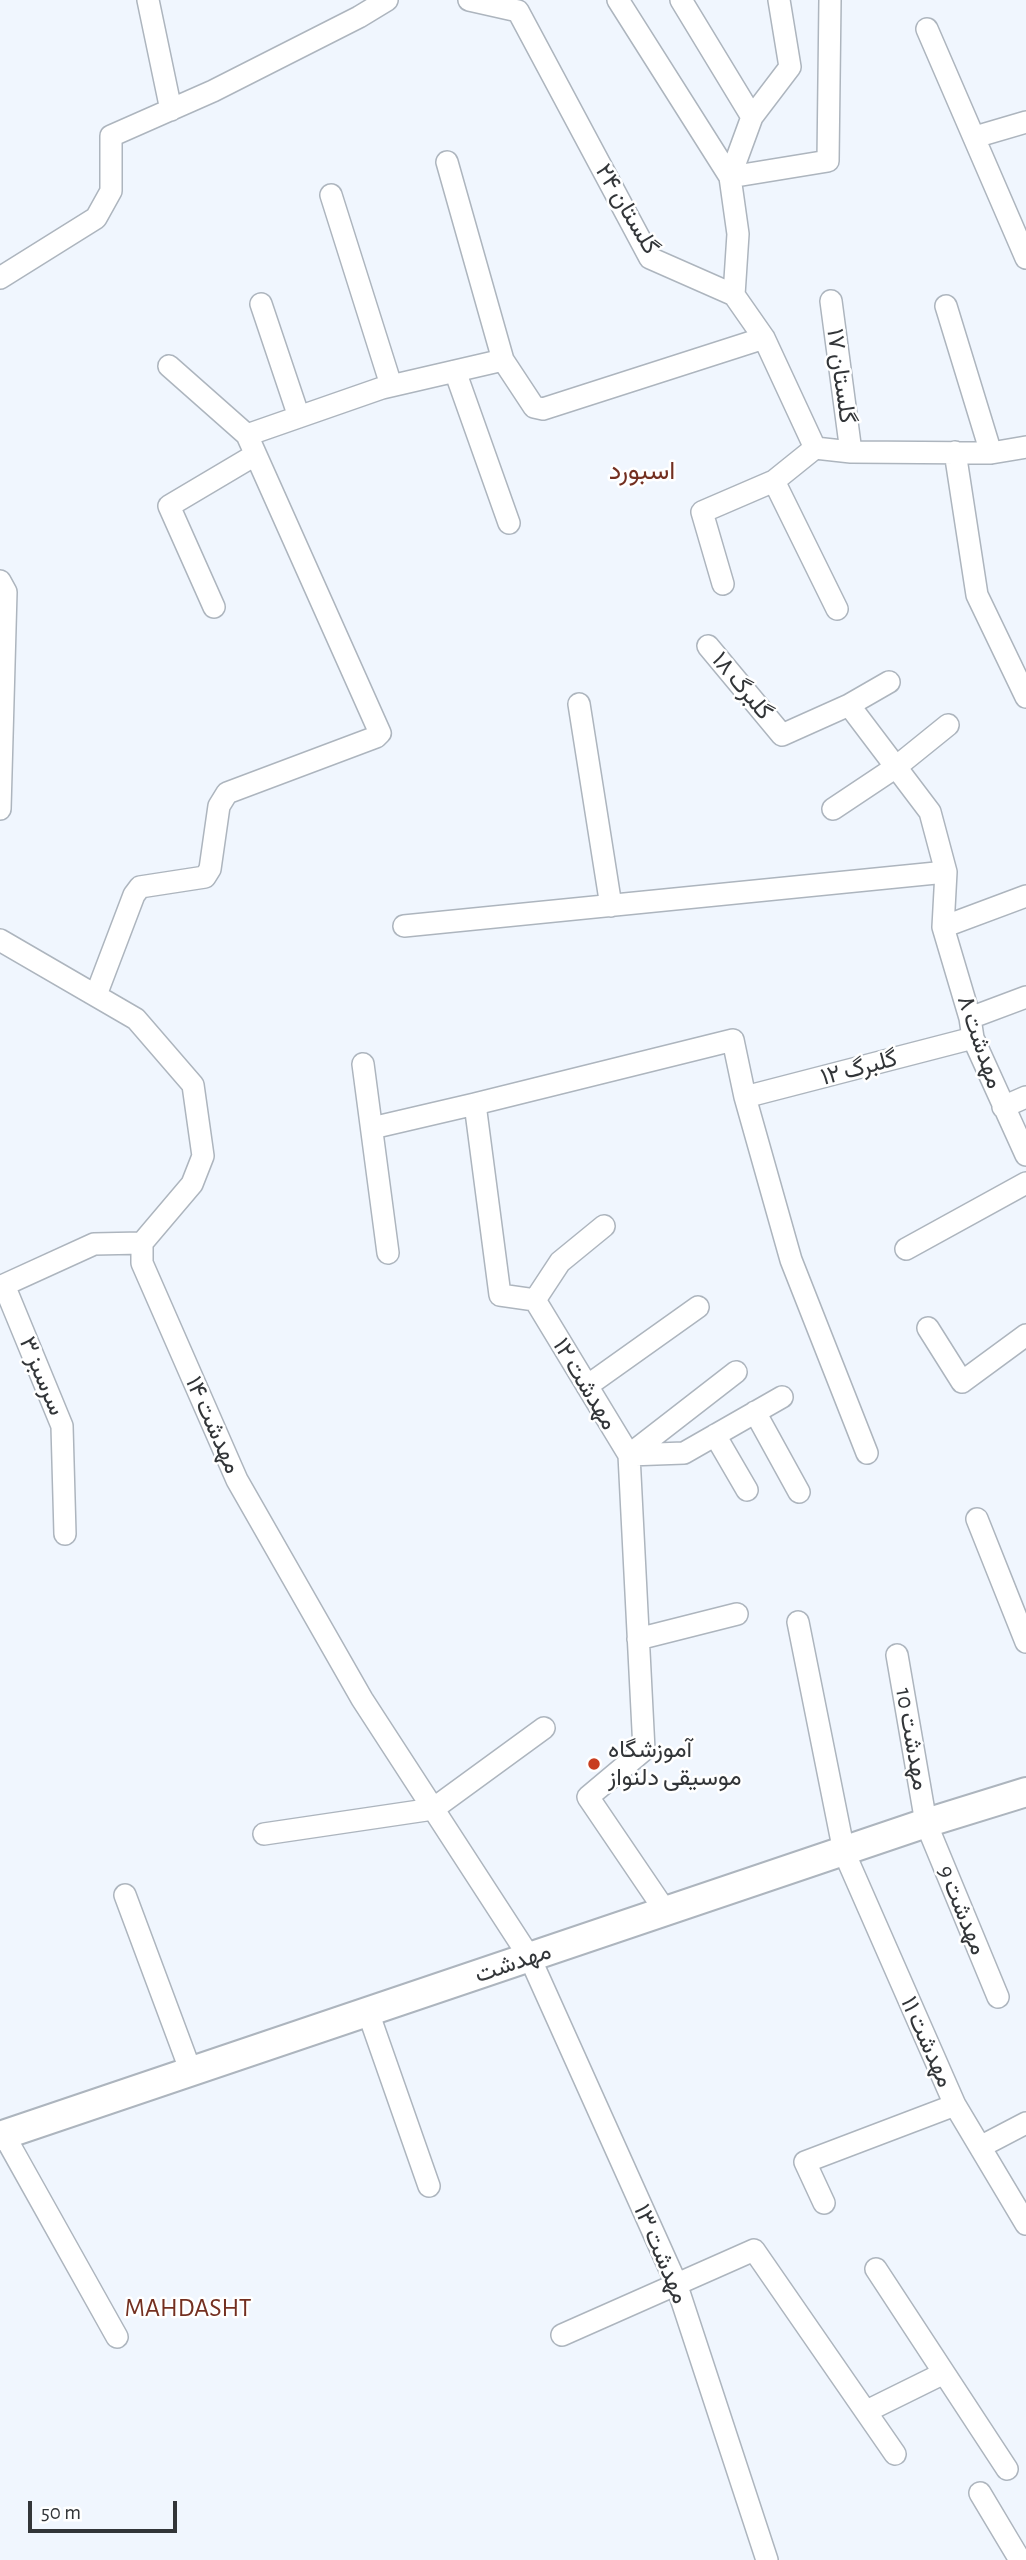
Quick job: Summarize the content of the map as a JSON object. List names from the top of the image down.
{
  "streets": {
    "street": [
      "گلستان ۲۴",
      "گلستان ۱۷",
      "گلبرگ ۱۸",
      "مهدشت ۸",
      "گلبرگ ١٢",
      "سرسبز ۳",
      "مهدشت ۱۲",
      "مهدشت ۱۴",
      "مهدشت 10",
      "مهدشت 9",
      "مهدشت",
      "مهدشت ۱۱",
      "مهدشت ۱۳"
    ]
  },
  "crossings": [
    ["گلبرگ ۱۸", "مهدشت ۸"],
    ["مهدشت ۸", "گلبرگ ١٢"],
    ["سرسبز ۳", "مهدشت ۱۴"],
    ["مهدشت ۱۲", "مهدشت"],
    ["مهدشت ۱۴", "مهدشت"],
    ["مهدشت ۱۴", "مهدشت ۱۳"],
    ["مهدشت 10", "مهدشت 9"],
    ["مهدشت 10", "مهدشت"],
    ["مهدشت 9", "مهدشت"],
    ["مهدشت", "مهدشت ۱۱"],
    ["مهدشت", "مهدشت ۱۳"]
  ],
  "districts": ["اسبورد", "MAHDASHT"],
  "places": ["آموزشگاه موسیقی دلنواز"],
  "scale_bar": "50 m"
}
